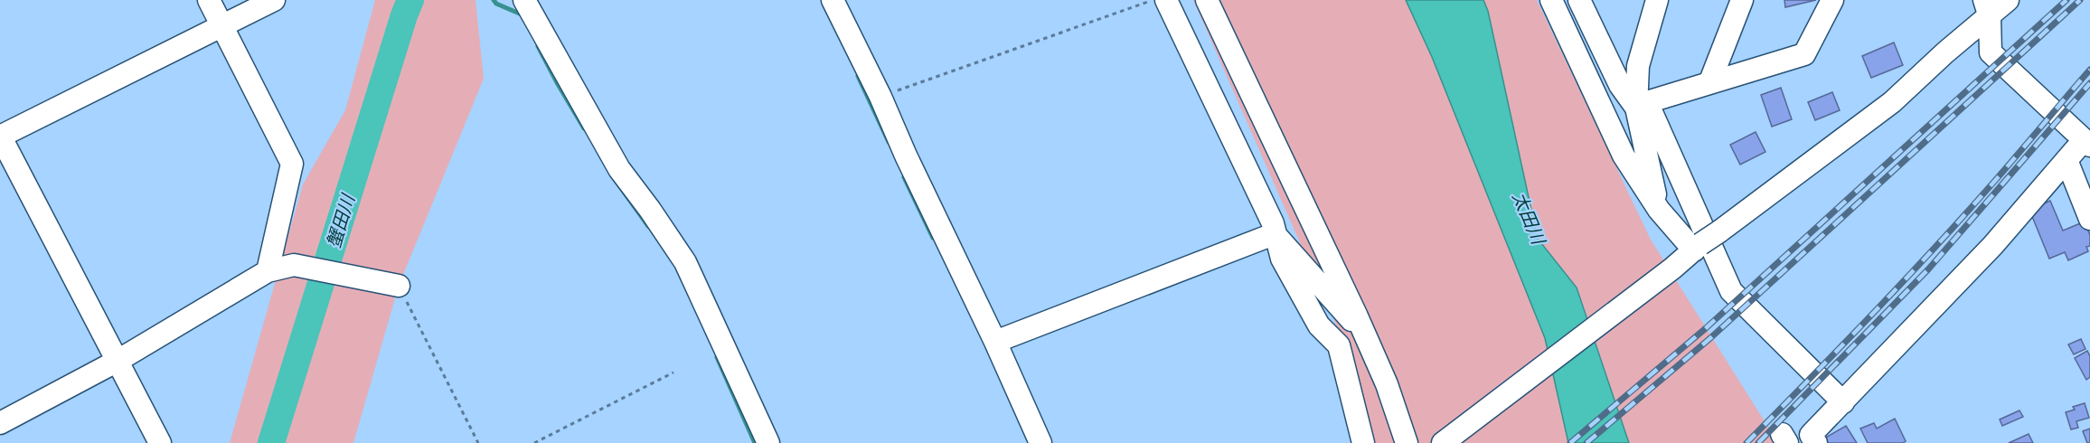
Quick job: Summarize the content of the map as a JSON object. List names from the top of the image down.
{
  "water": ["太田川", "蟹田川"]
}
